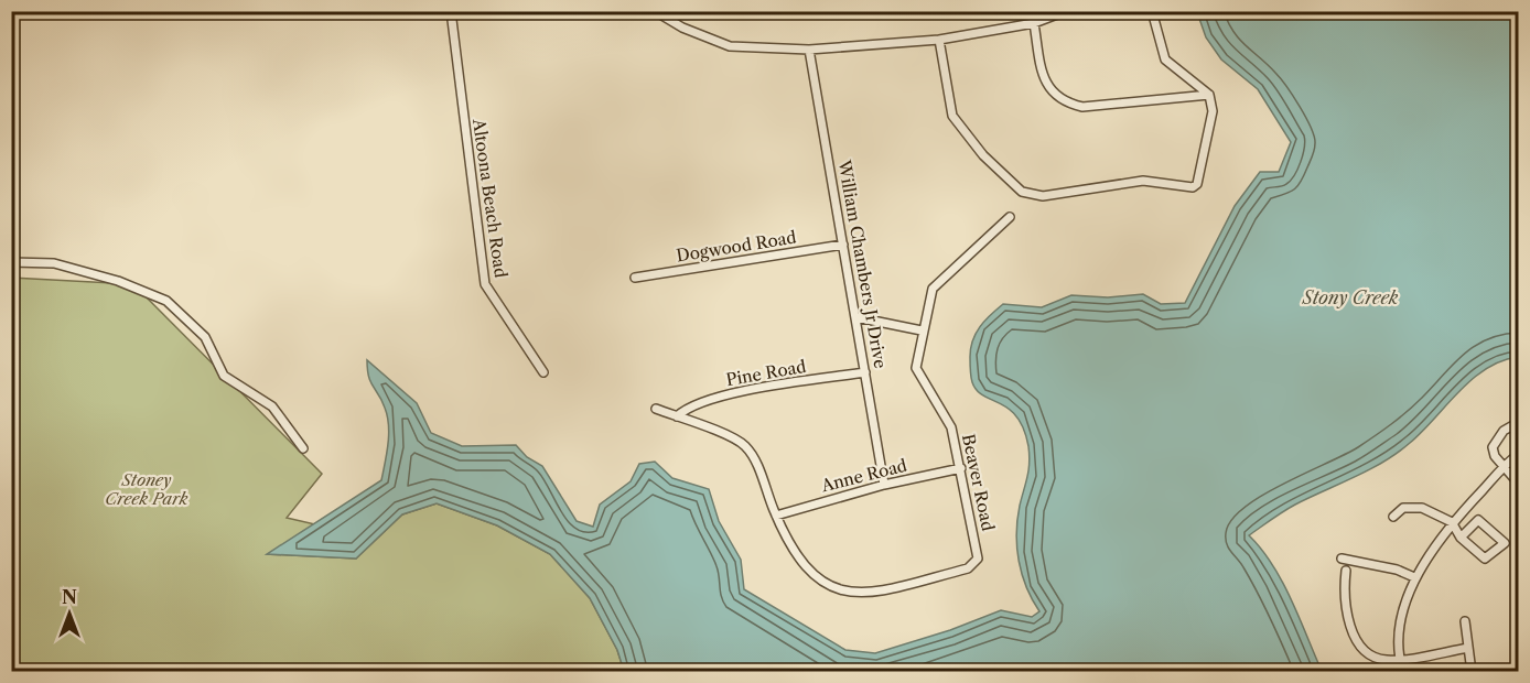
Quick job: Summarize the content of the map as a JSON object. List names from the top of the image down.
{
  "streets": {
    "street": [
      "Altoona Beach Road",
      "Dogwood Road",
      "William Chambers Jr Drive",
      "Pine Road",
      "Anne Road",
      "Beaver Road"
    ]
  },
  "crossings": [
    ["Dogwood Road", "William Chambers Jr Drive"],
    ["William Chambers Jr Drive", "Pine Road"],
    ["William Chambers Jr Drive", "Anne Road"],
    ["Anne Road", "Beaver Road"]
  ],
  "water": ["Stony Creek"],
  "parks": ["Stoney Creek Park"],
  "north": "top"
}
